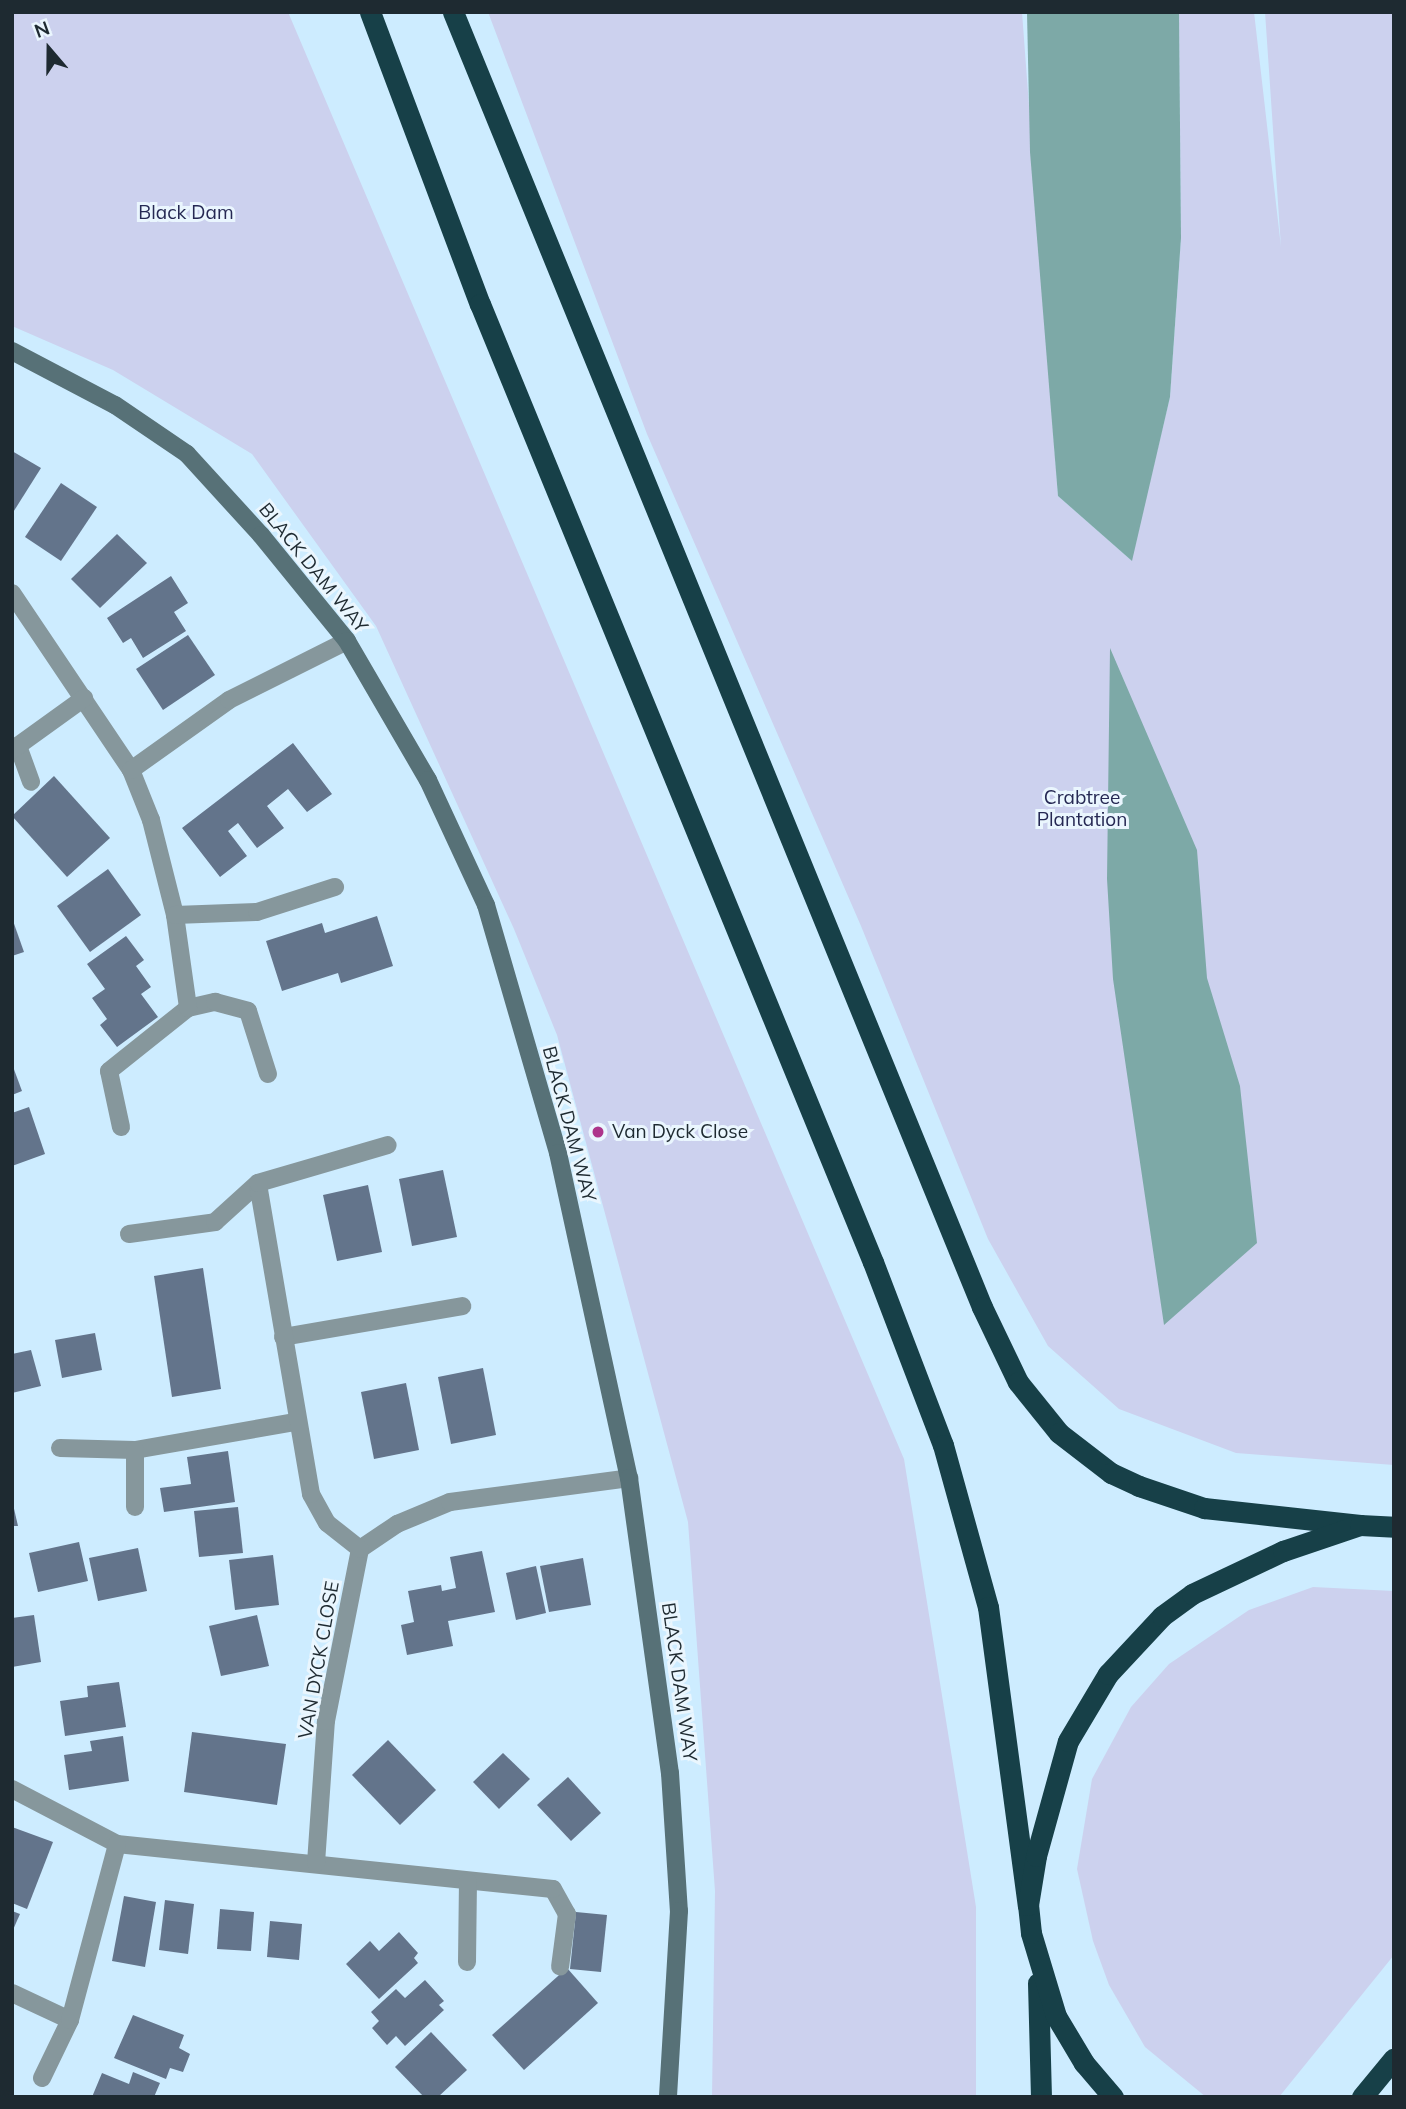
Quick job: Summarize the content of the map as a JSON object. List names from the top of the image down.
{
  "streets": {
    "street": ["BLACK DAM WAY", "VAN DYCK CLOSE"]
  },
  "parks": ["Black Dam", "Crabtree Plantation"],
  "places": ["Van Dyck Close"],
  "north": "top"
}
